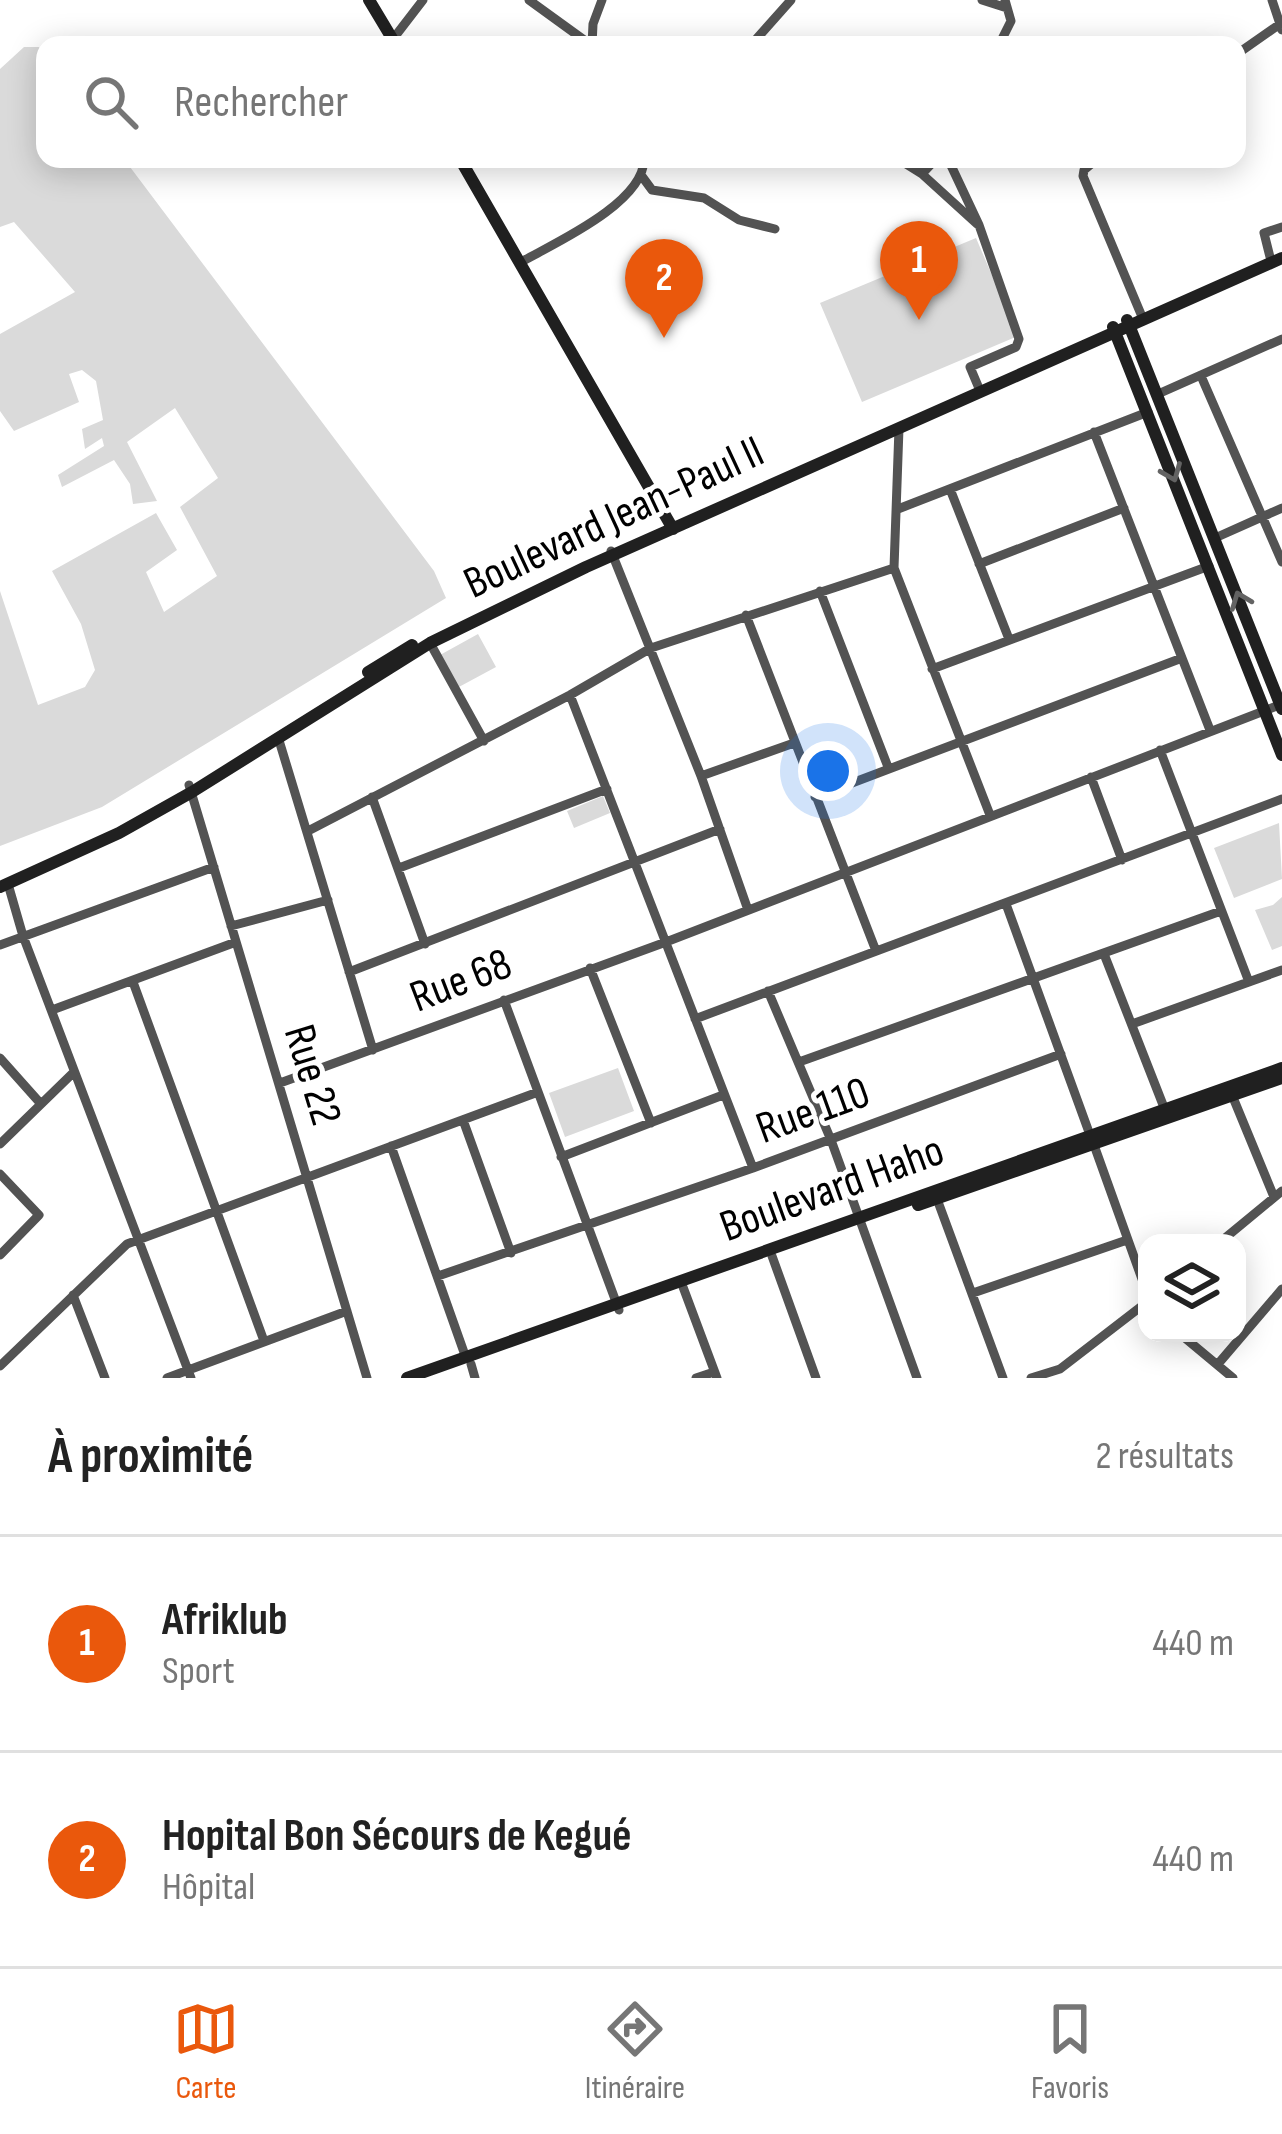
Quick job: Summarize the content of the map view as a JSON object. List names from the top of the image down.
{
  "streets": {
    "main road": ["Boulevard Jean-Paul II", "Boulevard Haho"],
    "street": ["Rue 68", "Rue 22", "Rue 110"]
  },
  "crossings": [
    ["Boulevard Jean-Paul II", "Rue 22"],
    ["Rue 68", "Rue 22"]
  ],
  "page": {
    "search": "Rechercher",
    "pins": ["1", "2"],
    "heading": ["À proximité", "2 résultats"],
    "list": [
      {
        "mark": "1",
        "name": "Afriklub",
        "note": "Sport",
        "value": "440 m"
      },
      {
        "mark": "2",
        "name": "Hopital Bon Sécours de Kegué",
        "note": "Hôpital",
        "value": "440 m"
      }
    ],
    "nav": ["Carte", "Itinéraire", "Favoris"]
  }
}
